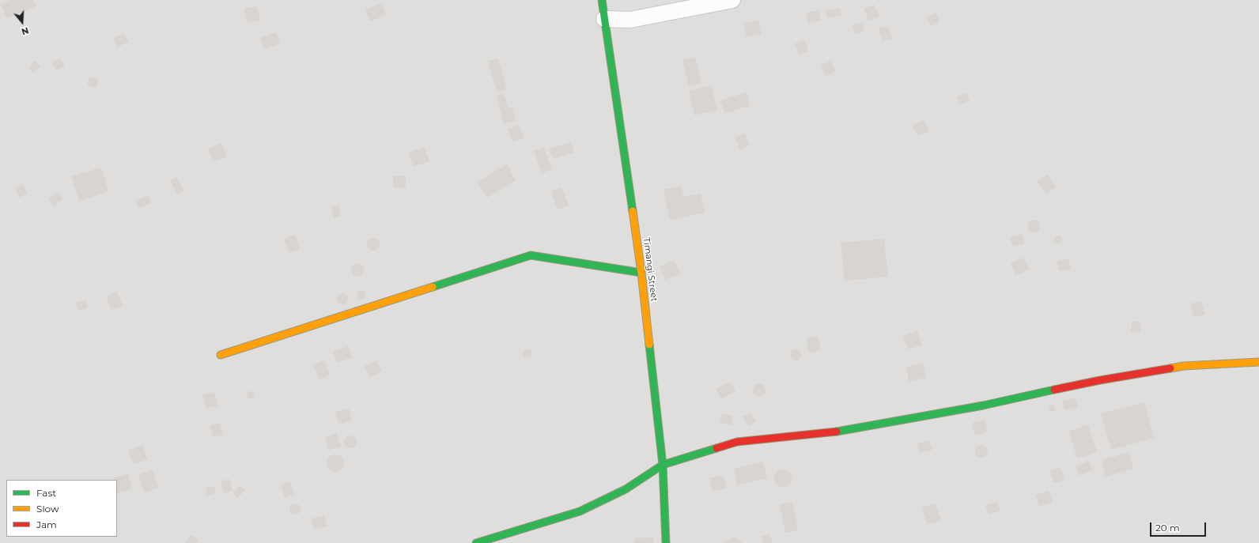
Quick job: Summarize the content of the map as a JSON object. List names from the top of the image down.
{
  "streets": {
    "street": ["Timangi Street"]
  },
  "legend": ["Fast", "Slow", "Jam"],
  "scale_bar": "20 m",
  "north": "bottom"
}
